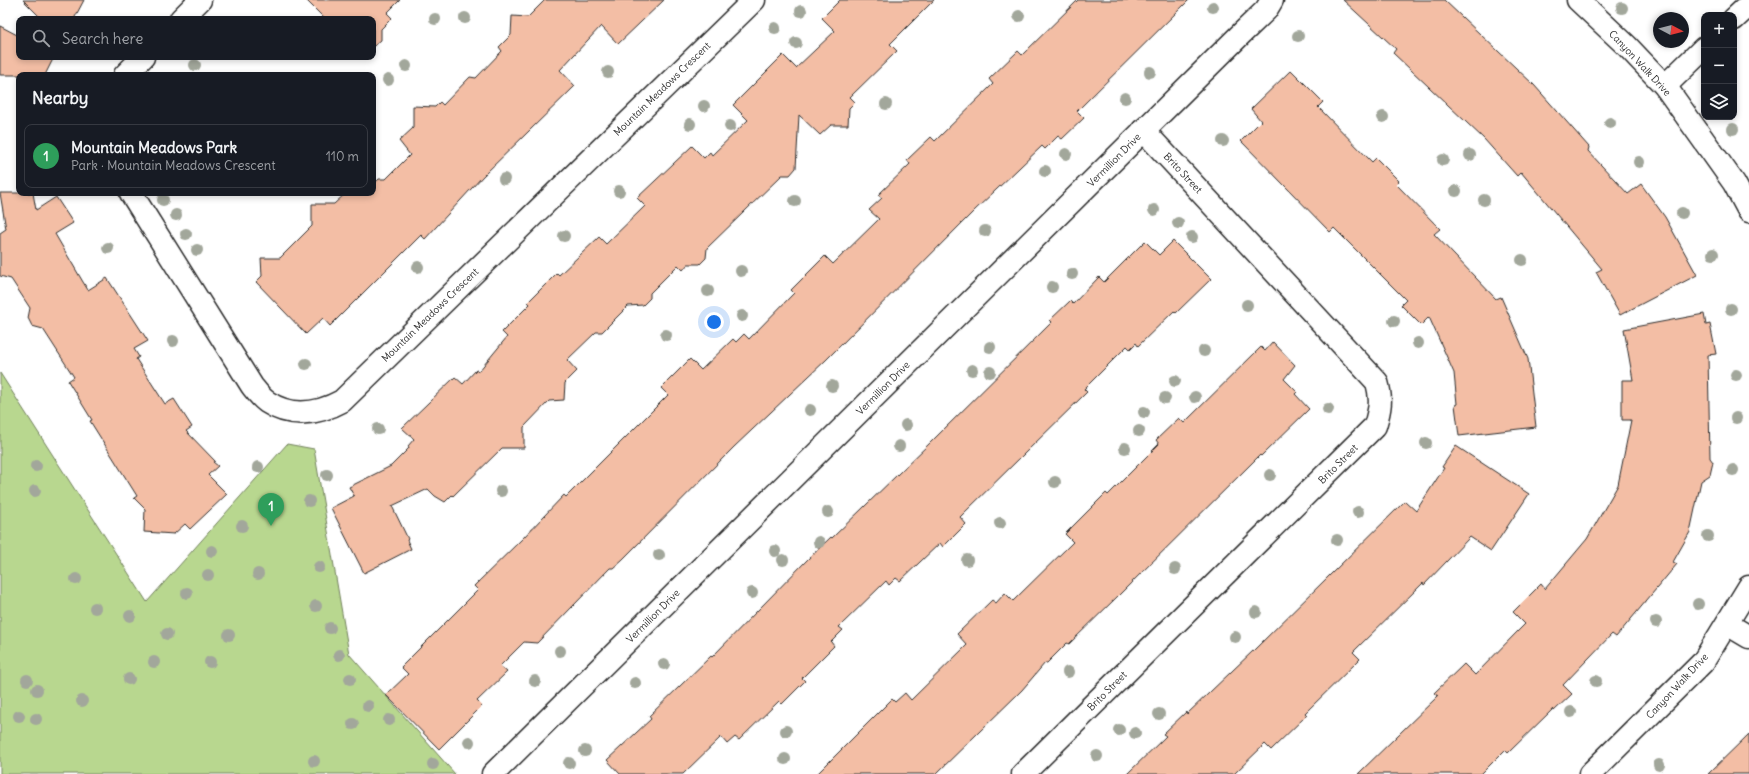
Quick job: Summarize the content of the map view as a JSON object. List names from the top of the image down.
{
  "streets": {
    "street": [
      "Canyon Walk Drive",
      "Mountain Meadows Crescent",
      "Vermillion Drive",
      "Brito Street"
    ]
  },
  "crossings": [
    ["Vermillion Drive", "Brito Street"]
  ],
  "north": "right",
  "page": {
    "map_buttons": ["+", "−"],
    "search": "Search here",
    "heading": "Nearby",
    "list": [
      {
        "mark": "1",
        "name": "Mountain Meadows Park",
        "note": "Park · Mountain Meadows Crescent",
        "value": "110 m"
      }
    ],
    "pins": "1"
  }
}
